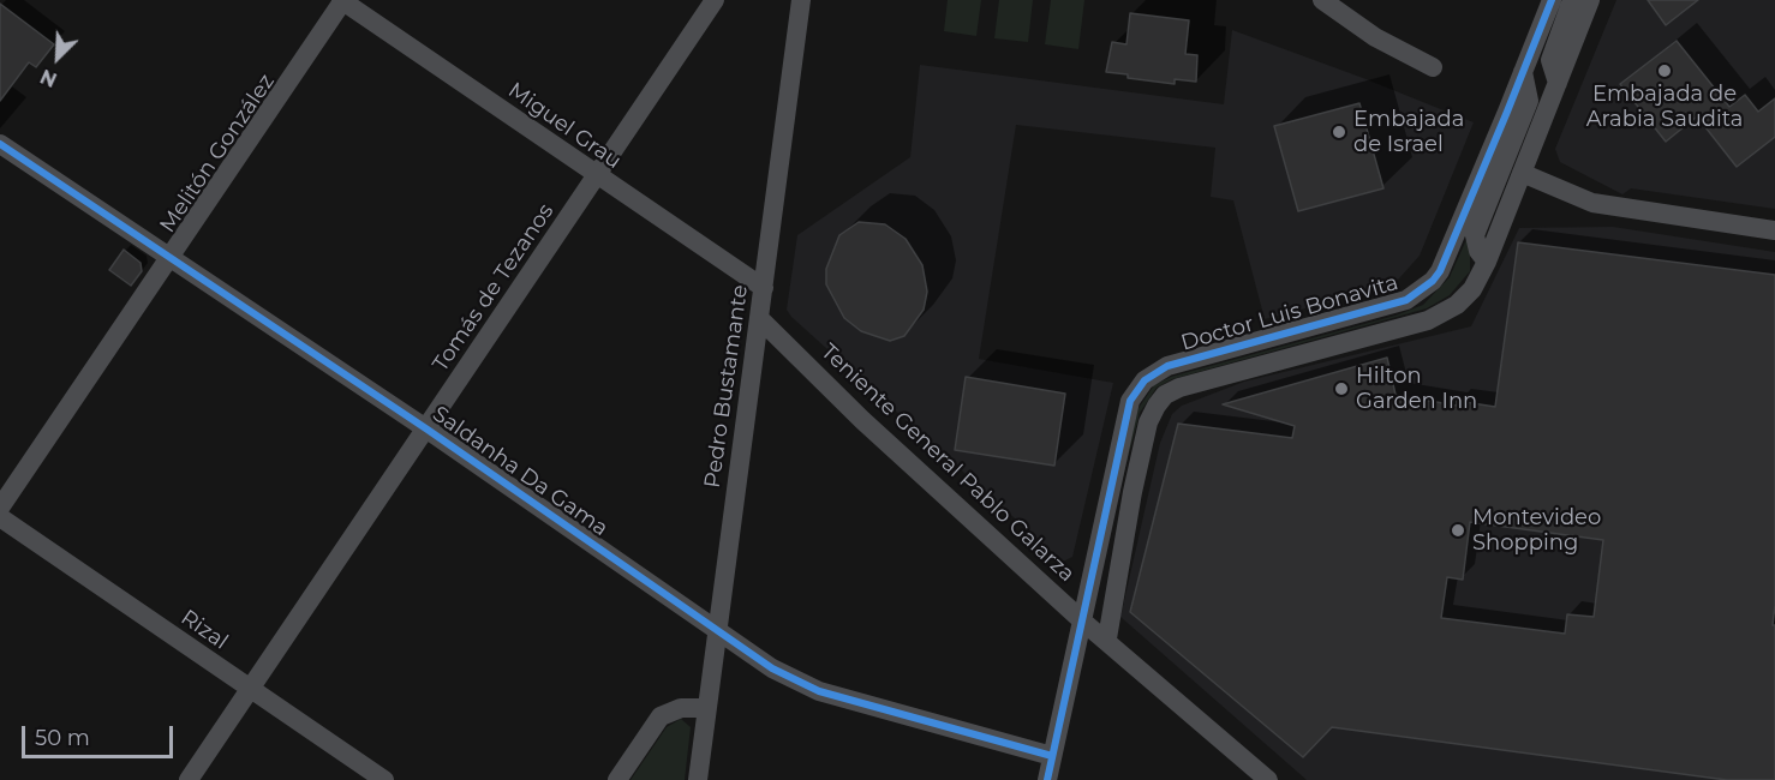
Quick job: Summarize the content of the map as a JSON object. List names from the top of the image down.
{
  "streets": {
    "street": [
      "Miguel Grau",
      "Melitón González",
      "Tomás de Tezanos",
      "Doctor Luis Bonavita",
      "Pedro Bustamante",
      "Teniente General Pablo Galarza",
      "Saldanha Da Gama",
      "Rizal"
    ]
  },
  "crossings": [
    ["Miguel Grau", "Melitón González"],
    ["Miguel Grau", "Tomás de Tezanos"],
    ["Miguel Grau", "Pedro Bustamante"],
    ["Melitón González", "Saldanha Da Gama"],
    ["Tomás de Tezanos", "Saldanha Da Gama"],
    ["Tomás de Tezanos", "Rizal"],
    ["Doctor Luis Bonavita", "Teniente General Pablo Galarza"],
    ["Doctor Luis Bonavita", "Saldanha Da Gama"],
    ["Pedro Bustamante", "Teniente General Pablo Galarza"],
    ["Pedro Bustamante", "Saldanha Da Gama"]
  ],
  "places": [
    "Embajada de Arabia Saudita",
    "Embajada de Israel",
    "Hilton Garden Inn",
    "Montevideo Shopping"
  ],
  "scale_bar": "50 m",
  "north": "bottom left"
}
